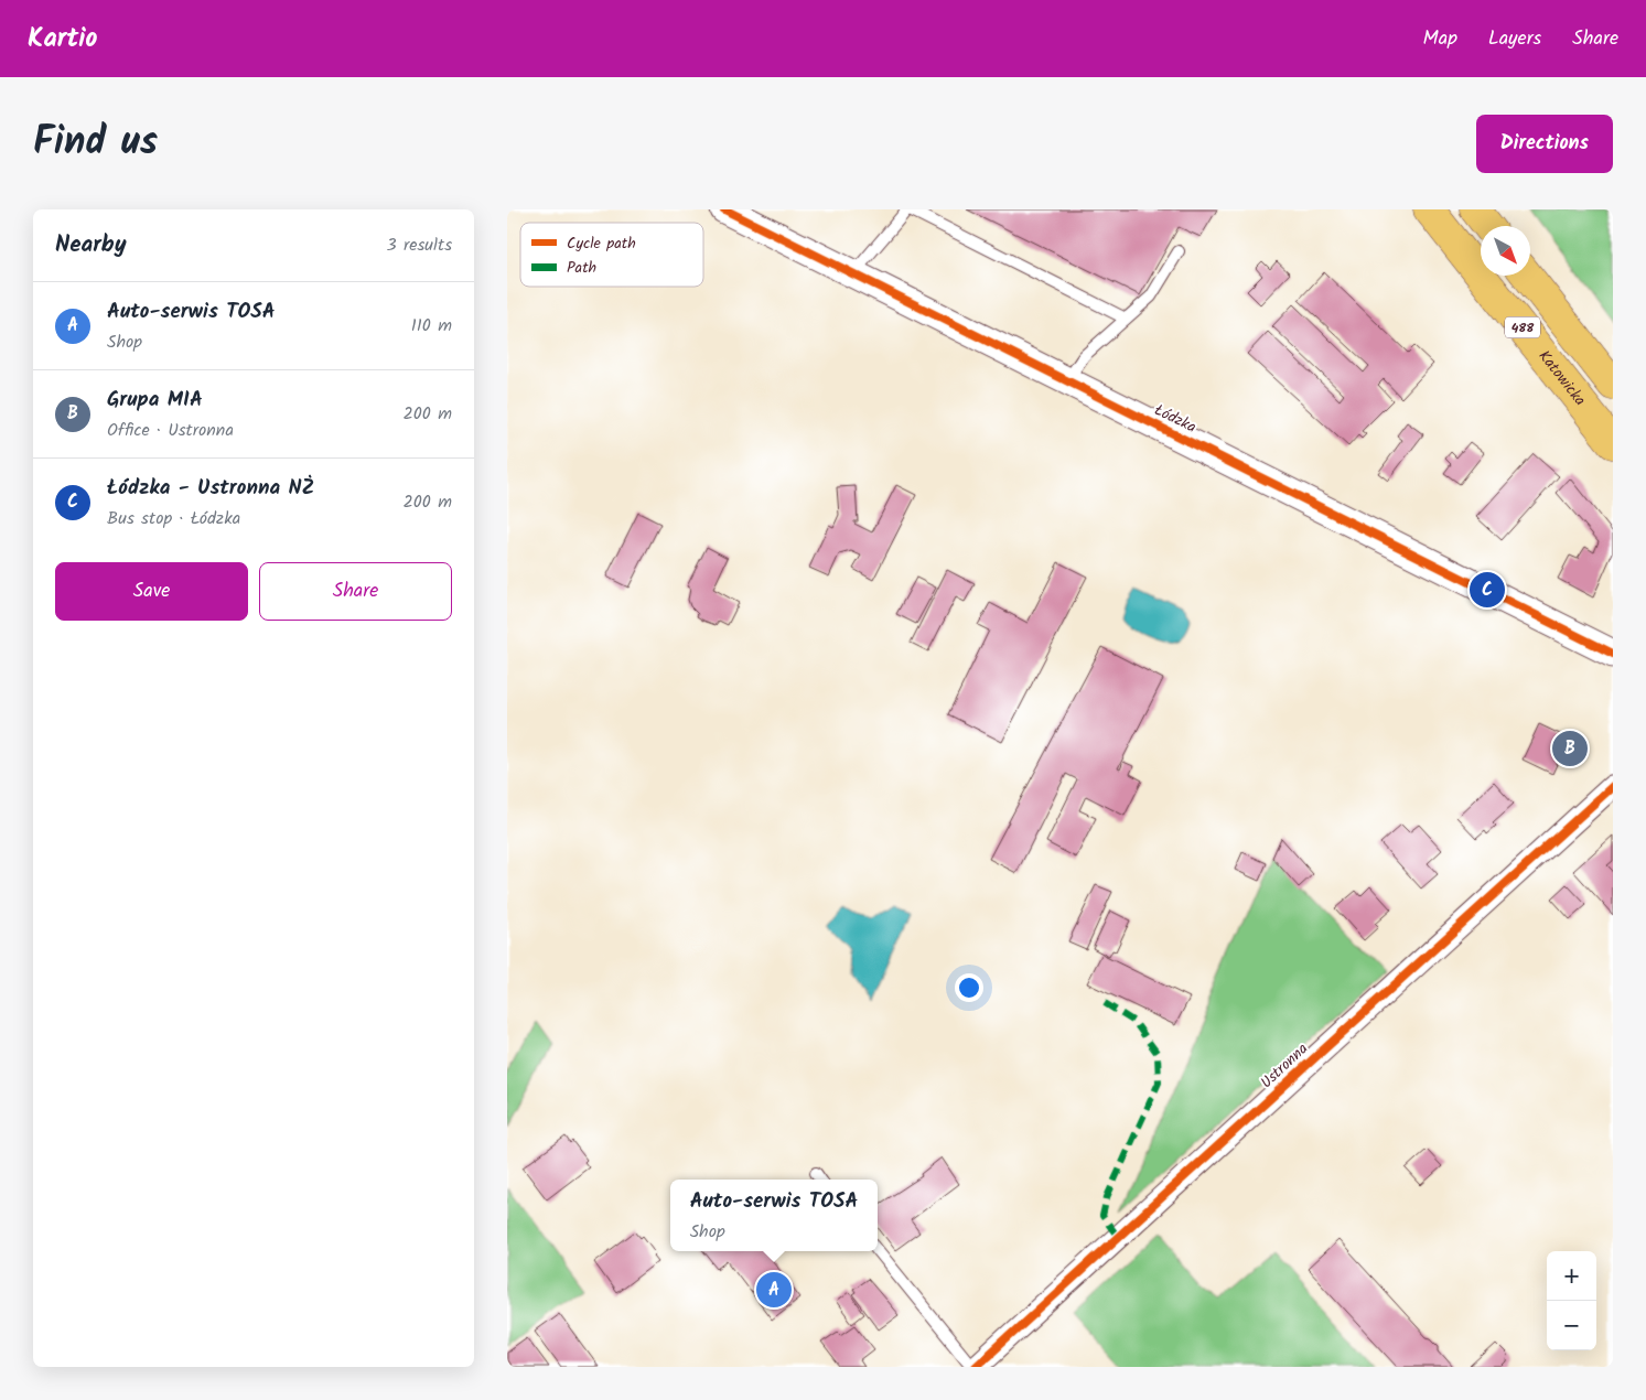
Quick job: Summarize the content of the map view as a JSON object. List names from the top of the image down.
{
  "streets": {
    "main road": ["488", "Katowicka"],
    "street": ["Łódzka", "Ustronna"]
  },
  "legend": ["Cycle path", "Path"],
  "north": "bottom right",
  "page": {
    "header": "Kartio",
    "nav": ["Map", "Layers", "Share"],
    "title": "Find us",
    "buttons": [
      "Directions",
      ["Save", "Share"]
    ],
    "heading": ["Nearby", "3 results"],
    "list": [
      {
        "mark": "A",
        "name": "Auto-serwis TOSA",
        "note": "Shop",
        "value": "110 m"
      },
      {
        "mark": "B",
        "name": "Grupa MIA",
        "note": "Office · Ustronna",
        "value": "200 m"
      },
      {
        "mark": "C",
        "name": "Łódzka - Ustronna NŻ",
        "note": "Bus stop · Łódzka",
        "value": "200 m"
      }
    ],
    "pins": ["C", "B", "A"],
    "popup": ["Auto-serwis TOSA", "Shop"],
    "map_buttons": ["+", "−"]
  }
}
